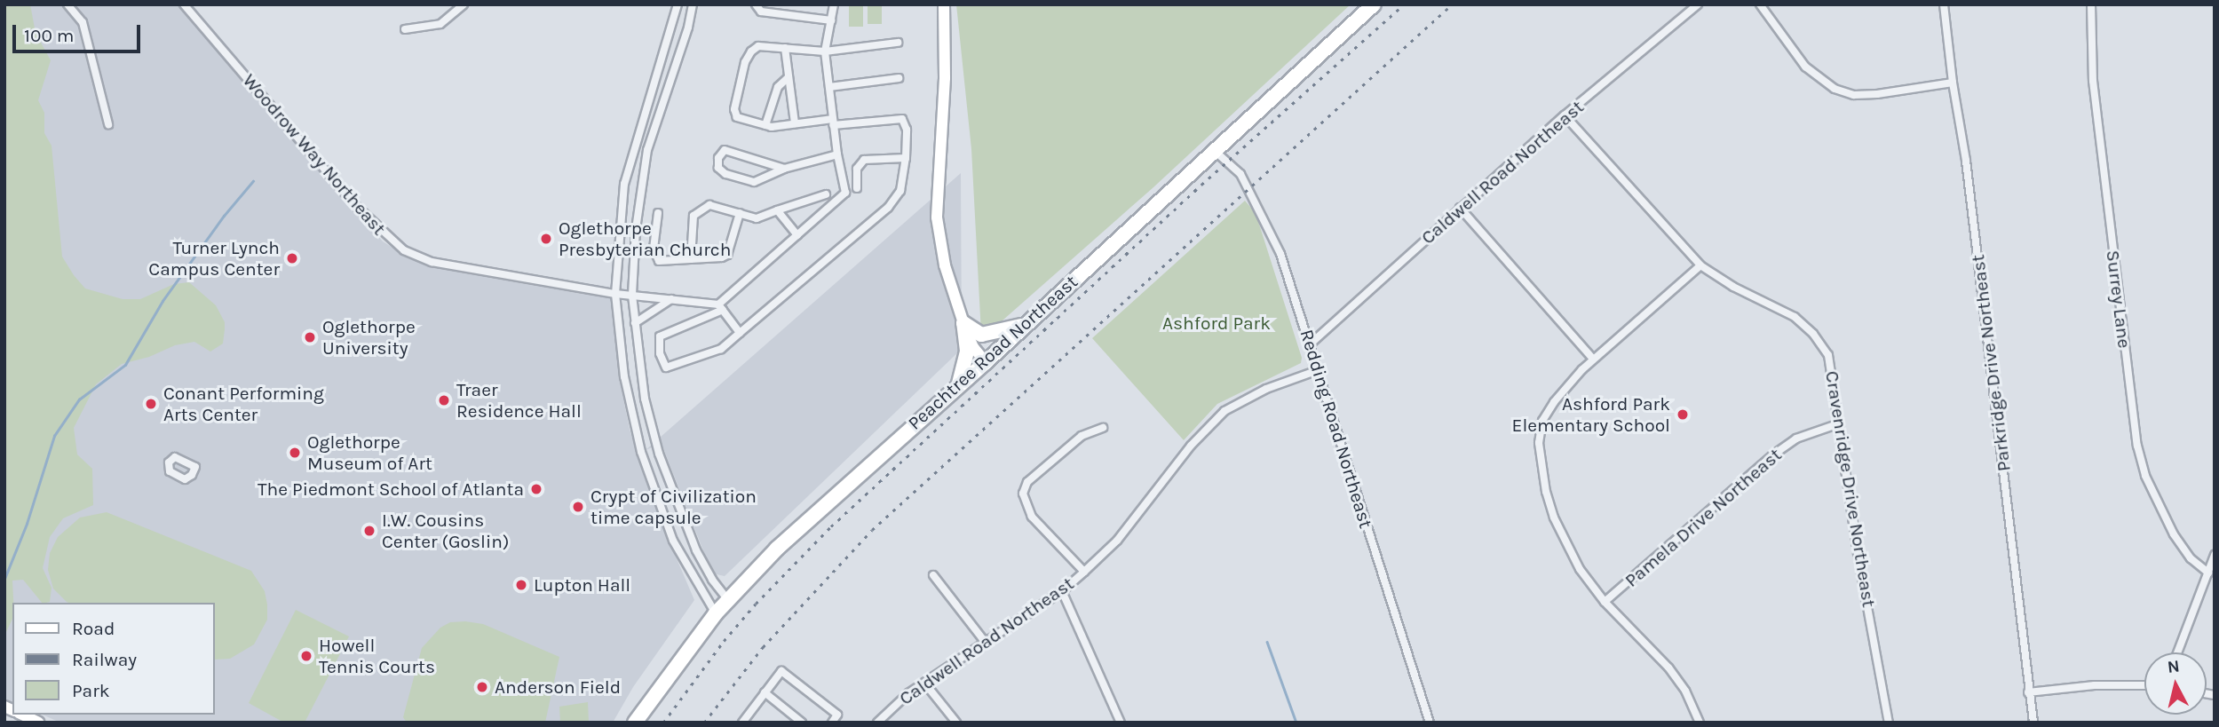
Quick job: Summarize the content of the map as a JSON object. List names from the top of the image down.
{
  "streets": {
    "highway": ["Peachtree Road Northeast"],
    "street": [
      "Woodrow Way Northeast",
      "Caldwell Road Northeast",
      "Surrey Lane",
      "Parkridge Drive Northeast",
      "Redding Road Northeast",
      "Cravenridge Drive Northeast",
      "Pamela Drive Northeast"
    ]
  },
  "crossings": [
    ["Caldwell Road Northeast", "Redding Road Northeast"],
    ["Caldwell Road Northeast", "Cravenridge Drive Northeast"],
    ["Peachtree Road Northeast", "Redding Road Northeast"],
    ["Cravenridge Drive Northeast", "Pamela Drive Northeast"]
  ],
  "parks": ["Ashford Park"],
  "places": [
    "Oglethorpe Presbyterian Church",
    "Turner Lynch Campus Center",
    "Oglethorpe University",
    "Traer Residence Hall",
    "Conant Performing Arts Center",
    "Ashford Park Elementary School",
    "Oglethorpe Museum of Art",
    "The Piedmont School of Atlanta",
    "Crypt of Civilization time capsule",
    "I.W. Cousins Center (Goslin)",
    "Lupton Hall",
    "Howell Tennis Courts",
    "Anderson Field"
  ],
  "legend": ["Road", "Railway", "Park"],
  "scale_bar": "100 m",
  "north": "top"
}
